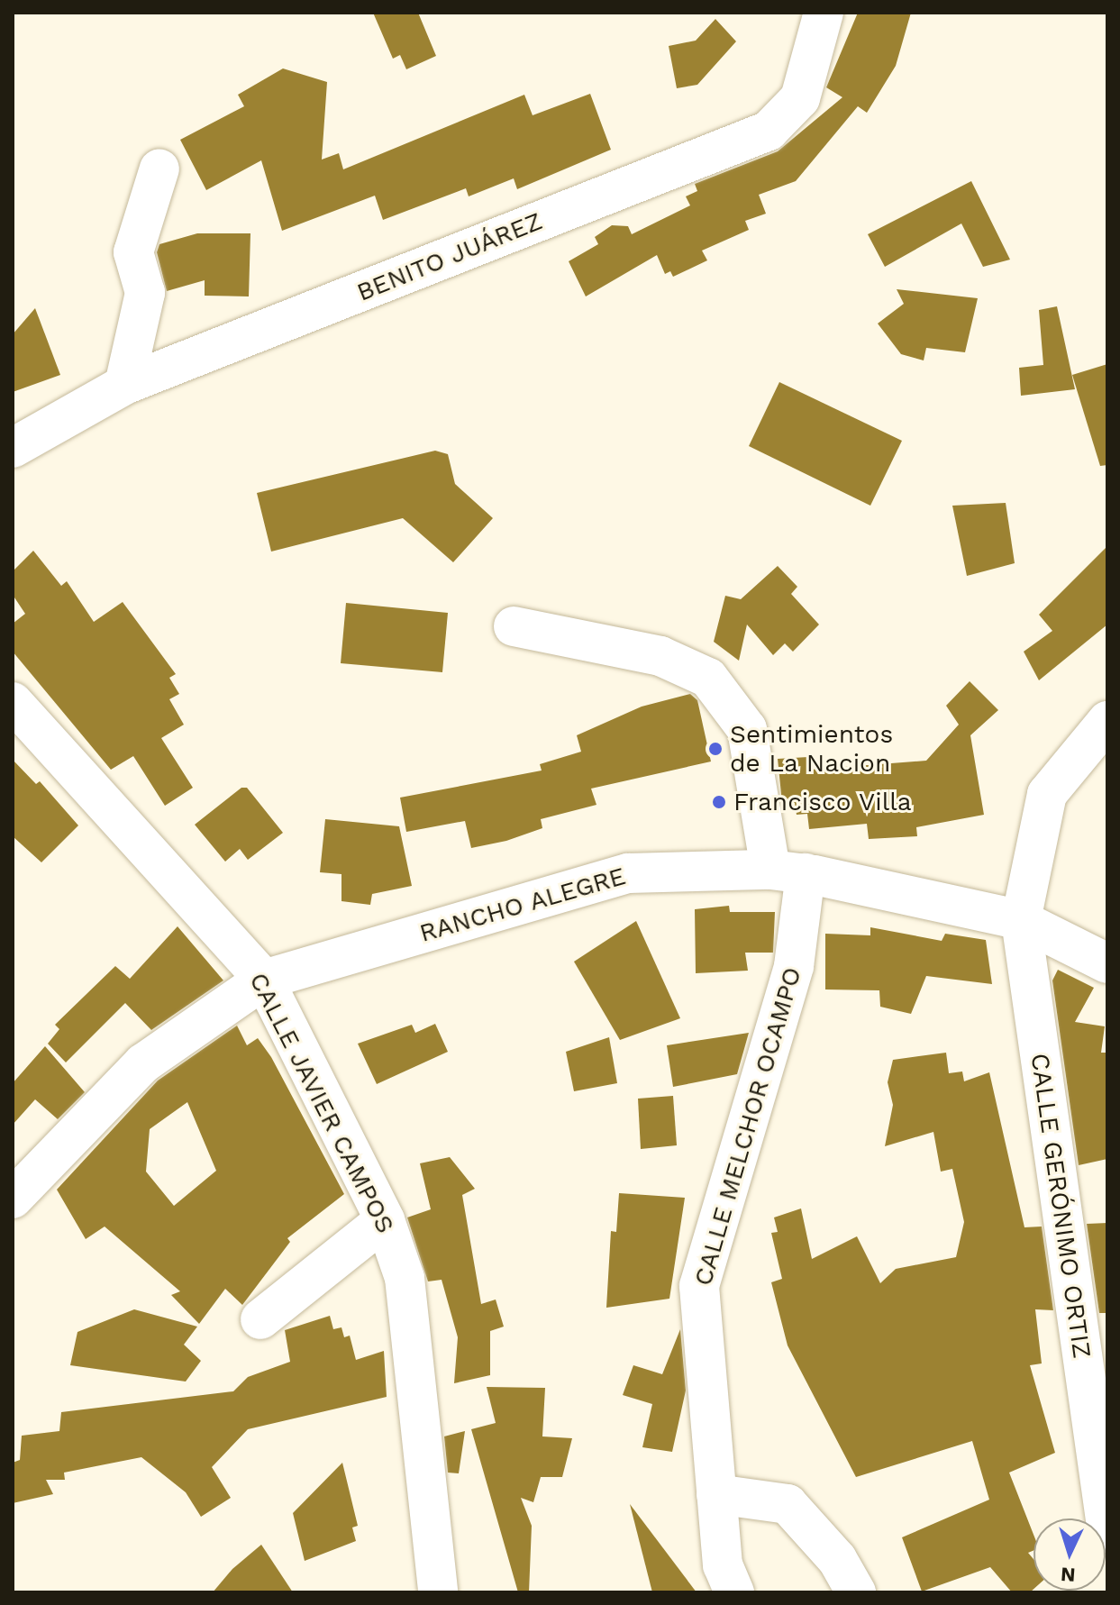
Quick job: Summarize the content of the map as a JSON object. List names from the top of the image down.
{
  "streets": {
    "street": [
      "BENITO JUÁREZ",
      "RANCHO ALEGRE",
      "CALLE JAVIER CAMPOS",
      "CALLE MELCHOR OCAMPO",
      "CALLE GERÓNIMO ORTIZ"
    ]
  },
  "crossings": [
    ["RANCHO ALEGRE", "CALLE JAVIER CAMPOS"],
    ["RANCHO ALEGRE", "CALLE MELCHOR OCAMPO"],
    ["RANCHO ALEGRE", "CALLE GERÓNIMO ORTIZ"]
  ],
  "places": ["Sentimientos de La Nacion", "Francisco Villa"],
  "north": "bottom"
}
